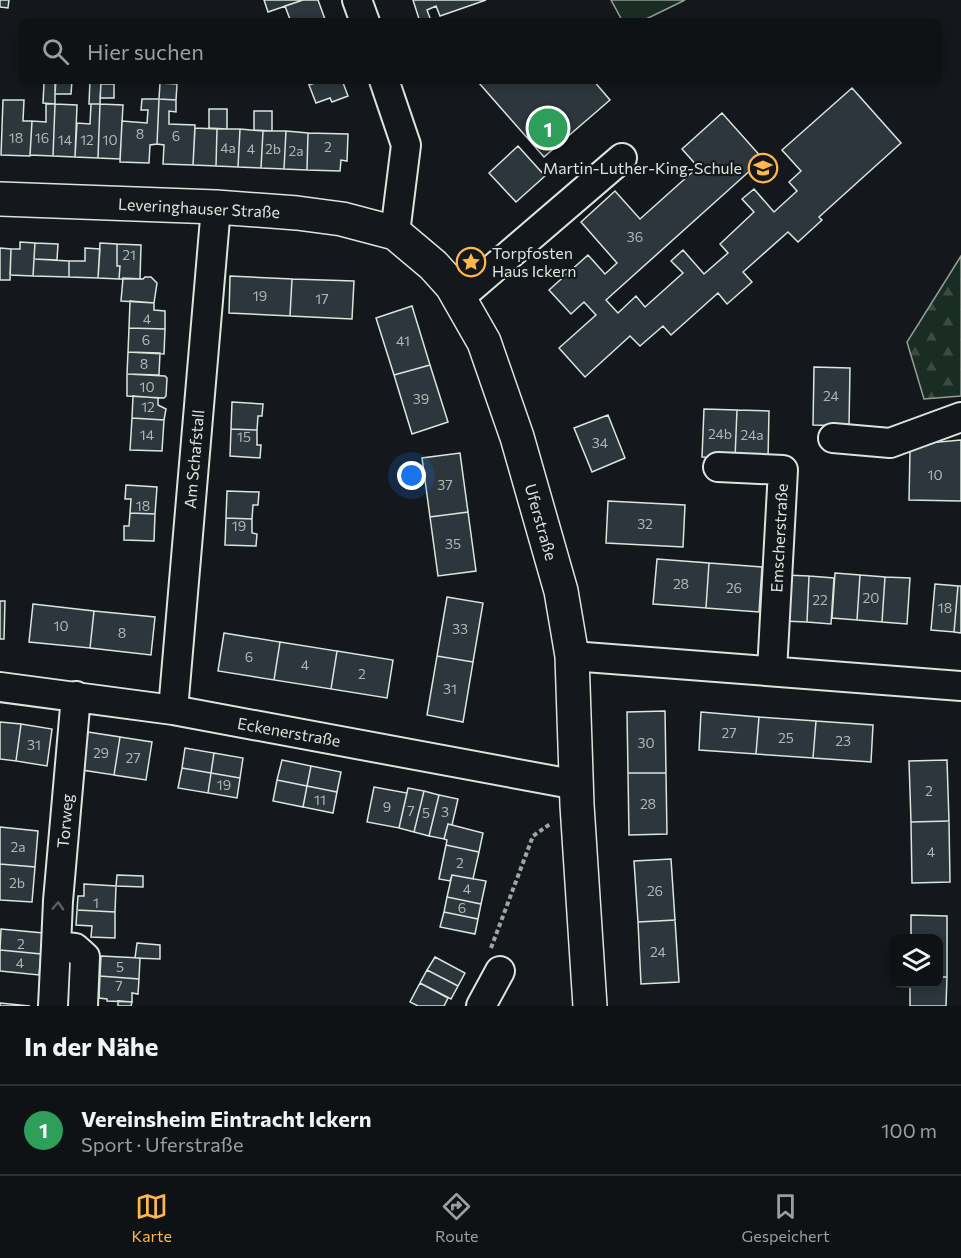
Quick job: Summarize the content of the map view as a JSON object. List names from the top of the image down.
{
  "streets": {
    "main road": ["Leveringhauser Straße", "Uferstraße"],
    "street": [
      "Am Schafstall",
      "Emscherstraße",
      "Eckenerstraße",
      "Torweg"
    ]
  },
  "crossings": [
    ["Leveringhauser Straße", "Am Schafstall"],
    ["Leveringhauser Straße", "Uferstraße"],
    ["Am Schafstall", "Eckenerstraße"],
    ["Uferstraße", "Eckenerstraße"],
    ["Eckenerstraße", "Torweg"]
  ],
  "one_way": ["Torweg"],
  "places": {
    "school or university": ["Martin-Luther-King-Schule"],
    "place": ["Torpfosten Haus Ickern"]
  },
  "house_numbers": [
    "8",
    "6",
    "18",
    "16",
    "14",
    "12",
    "10",
    "2",
    "4a",
    "4",
    "2b",
    "2a",
    "36",
    "21",
    "19",
    "17",
    "4",
    "6",
    "41",
    "8",
    "10",
    "24",
    "39",
    "12",
    "24b",
    "14",
    "24a",
    "15",
    "34",
    "10",
    "37",
    "18",
    "32",
    "19",
    "35",
    "28",
    "26",
    "20",
    "22",
    "18",
    "10",
    "33",
    "8",
    "6",
    "4",
    "2",
    "31",
    "27",
    "25",
    "23",
    "30",
    "31",
    "29",
    "27",
    "19",
    "2",
    "11",
    "28",
    "9",
    "7",
    "3",
    "5",
    "2a",
    "4",
    "2",
    "2b",
    "4",
    "26",
    "1",
    "6",
    "2",
    "24",
    "4",
    "5",
    "7"
  ],
  "page": {
    "search": "Hier suchen",
    "pins": "1",
    "heading": "In der Nähe",
    "list": [
      {
        "mark": "1",
        "name": "Vereinsheim Eintracht Ickern",
        "note": "Sport · Uferstraße",
        "value": "100 m"
      }
    ],
    "nav": ["Karte", "Route", "Gespeichert"]
  }
}
